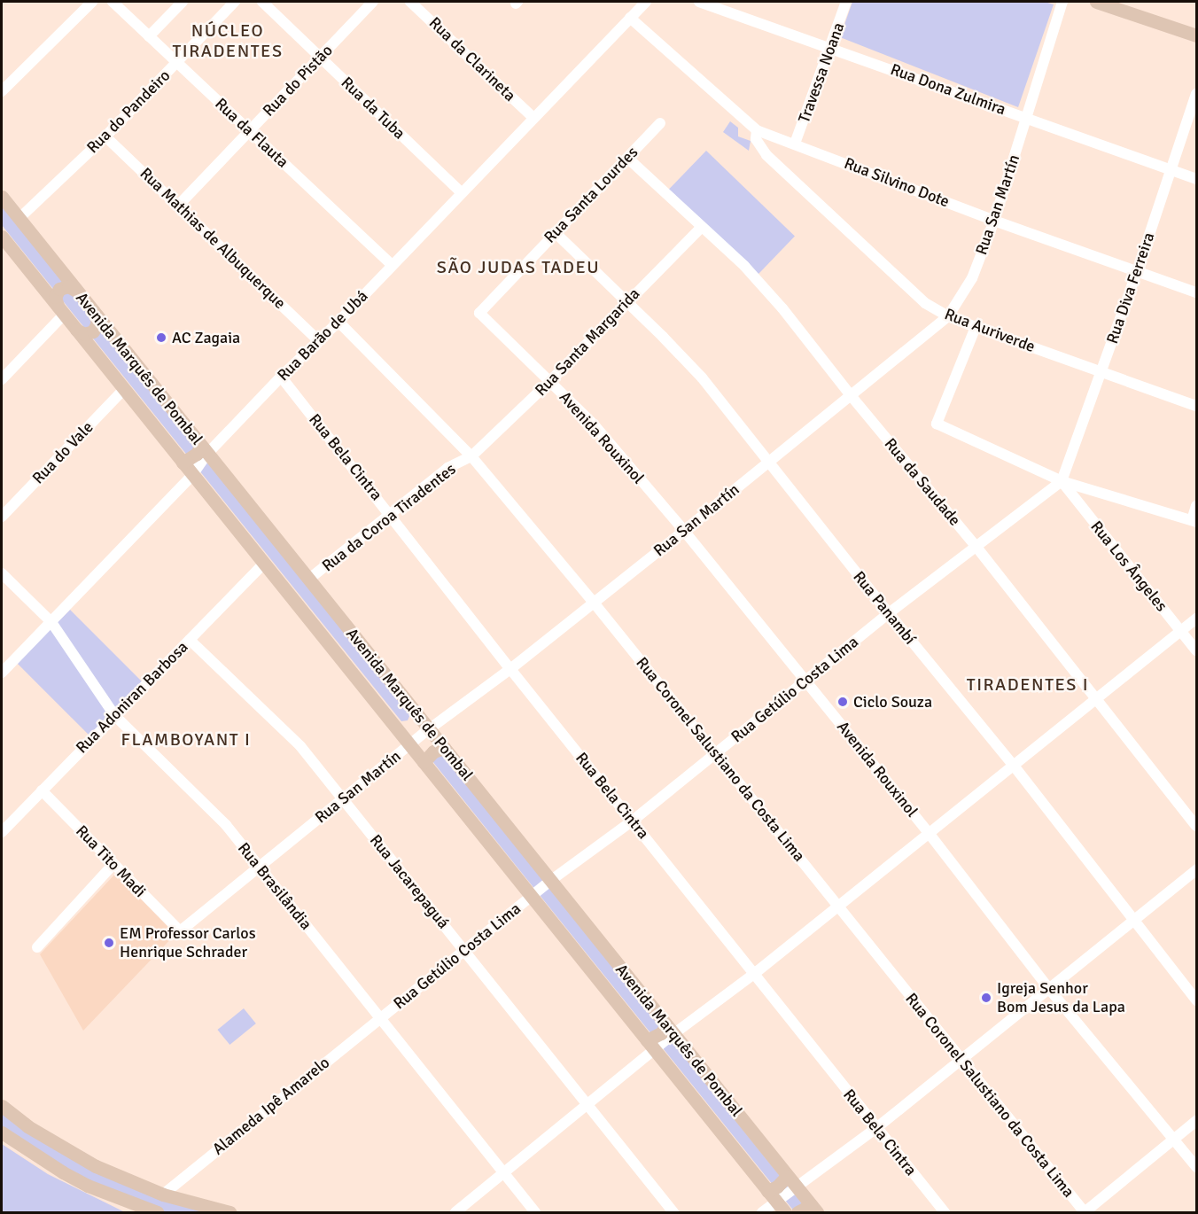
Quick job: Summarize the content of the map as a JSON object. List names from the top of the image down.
{
  "streets": {
    "main road": ["Avenida Marquês de Pombal"],
    "street": [
      "Rua da Clarineta",
      "Travessa Noana",
      "Rua do Pistão",
      "Rua Dona Zulmira",
      "Rua da Tuba",
      "Rua do Pandeiro",
      "Rua da Flauta",
      "Rua Silvino Dote",
      "Rua Santa Lourdes",
      "Rua San Martín",
      "Rua Mathias de Albuquerque",
      "Rua Diva Ferreira",
      "Rua Auriverde",
      "Rua Barão de Ubá",
      "Rua Santa Margarida",
      "Avenida Rouxinol",
      "Rua do Vale",
      "Rua Bela Cintra",
      "Rua da Saudade",
      "Rua da Coroa Tiradentes",
      "Rua Los Ângeles",
      "Rua Panambí",
      "Rua Getúlio Costa Lima",
      "Rua Adoniran Barbosa",
      "Rua Coronel Salustiano da Costa Lima",
      "Rua Tito Madi",
      "Rua Jacarepaguá",
      "Rua Brasilândia",
      "Alameda Ipê Amarelo"
    ]
  },
  "crossings": [
    ["Rua da Clarineta", "Rua Barão de Ubá"],
    ["Travessa Noana", "Rua Dona Zulmira"],
    ["Travessa Noana", "Rua Silvino Dote"],
    ["Rua do Pistão", "Rua da Tuba"],
    ["Rua do Pistão", "Rua da Flauta"],
    ["Rua do Pistão", "Rua Mathias de Albuquerque"],
    ["Rua Dona Zulmira", "Rua San Martín"],
    ["Rua Dona Zulmira", "Rua Diva Ferreira"],
    ["Rua da Tuba", "Rua Barão de Ubá"],
    ["Rua do Pandeiro", "Rua da Flauta"],
    ["Rua do Pandeiro", "Rua Mathias de Albuquerque"],
    ["Rua do Pandeiro", "Avenida Marquês de Pombal"],
    ["Rua da Flauta", "Rua Barão de Ubá"],
    ["Rua Silvino Dote", "Rua San Martín"],
    ["Rua Silvino Dote", "Rua Diva Ferreira"],
    ["Rua Silvino Dote", "Rua Auriverde"],
    ["Rua Silvino Dote", "Rua Barão de Ubá"],
    ["Rua Santa Lourdes", "Avenida Rouxinol"],
    ["Rua Santa Lourdes", "Rua da Saudade"],
    ["Rua Santa Lourdes", "Rua Panambí"],
    ["Rua San Martín", "Rua Auriverde"],
    ["Rua San Martín", "Avenida Marquês de Pombal"],
    ["Rua San Martín", "Avenida Rouxinol"],
    ["Rua San Martín", "Rua Bela Cintra"],
    ["Rua San Martín", "Rua da Saudade"],
    ["Rua San Martín", "Rua Panambí"],
    ["Rua San Martín", "Rua Coronel Salustiano da Costa Lima"],
    ["Rua San Martín", "Rua Tito Madi"],
    ["Rua San Martín", "Rua Jacarepaguá"],
    ["Rua San Martín", "Rua Brasilândia"],
    ["Rua Mathias de Albuquerque", "Rua Barão de Ubá"],
    ["Rua Diva Ferreira", "Rua Auriverde"],
    ["Rua Diva Ferreira", "Rua Los Ângeles"],
    ["Rua Diva Ferreira", "Rua Getúlio Costa Lima"],
    ["Rua Barão de Ubá", "Avenida Marquês de Pombal"],
    ["Rua Barão de Ubá", "Rua Bela Cintra"],
    ["Rua Barão de Ubá", "Rua Coronel Salustiano da Costa Lima"],
    ["Rua Barão de Ubá", "Rua Brasilândia"],
    ["Rua Santa Margarida", "Avenida Rouxinol"],
    ["Rua Santa Margarida", "Rua da Saudade"],
    ["Rua Santa Margarida", "Rua da Coroa Tiradentes"],
    ["Rua Santa Margarida", "Rua Panambí"],
    ["Rua Santa Margarida", "Rua Coronel Salustiano da Costa Lima"],
    ["Avenida Marquês de Pombal", "Rua do Vale"],
    ["Avenida Marquês de Pombal", "Rua da Coroa Tiradentes"],
    ["Avenida Marquês de Pombal", "Rua Getúlio Costa Lima"],
    ["Avenida Marquês de Pombal", "Rua Adoniran Barbosa"],
    ["Avenida Rouxinol", "Rua Getúlio Costa Lima"],
    ["Rua Bela Cintra", "Rua da Coroa Tiradentes"],
    ["Rua Bela Cintra", "Rua Getúlio Costa Lima"],
    ["Rua da Saudade", "Rua Getúlio Costa Lima"],
    ["Rua da Coroa Tiradentes", "Rua Coronel Salustiano da Costa Lima"],
    ["Rua Los Ângeles", "Rua Getúlio Costa Lima"],
    ["Rua Panambí", "Rua Getúlio Costa Lima"],
    ["Rua Getúlio Costa Lima", "Rua Coronel Salustiano da Costa Lima"],
    ["Rua Getúlio Costa Lima", "Rua Jacarepaguá"],
    ["Rua Getúlio Costa Lima", "Rua Brasilândia"],
    ["Rua Getúlio Costa Lima", "Alameda Ipê Amarelo"],
    ["Rua Adoniran Barbosa", "Rua Tito Madi"],
    ["Rua Adoniran Barbosa", "Rua Jacarepaguá"],
    ["Rua Adoniran Barbosa", "Rua Brasilândia"],
    ["Rua Brasilândia", "Alameda Ipê Amarelo"]
  ],
  "districts": [
    "NÚCLEO TIRADENTES",
    "SÃO JUDAS TADEU",
    "TIRADENTES I",
    "FLAMBOYANT I"
  ],
  "places": [
    "AC Zagaia",
    "Ciclo Souza",
    "EM Professor Carlos Henrique Schrader",
    "Igreja Senhor Bom Jesus da Lapa"
  ]
}
